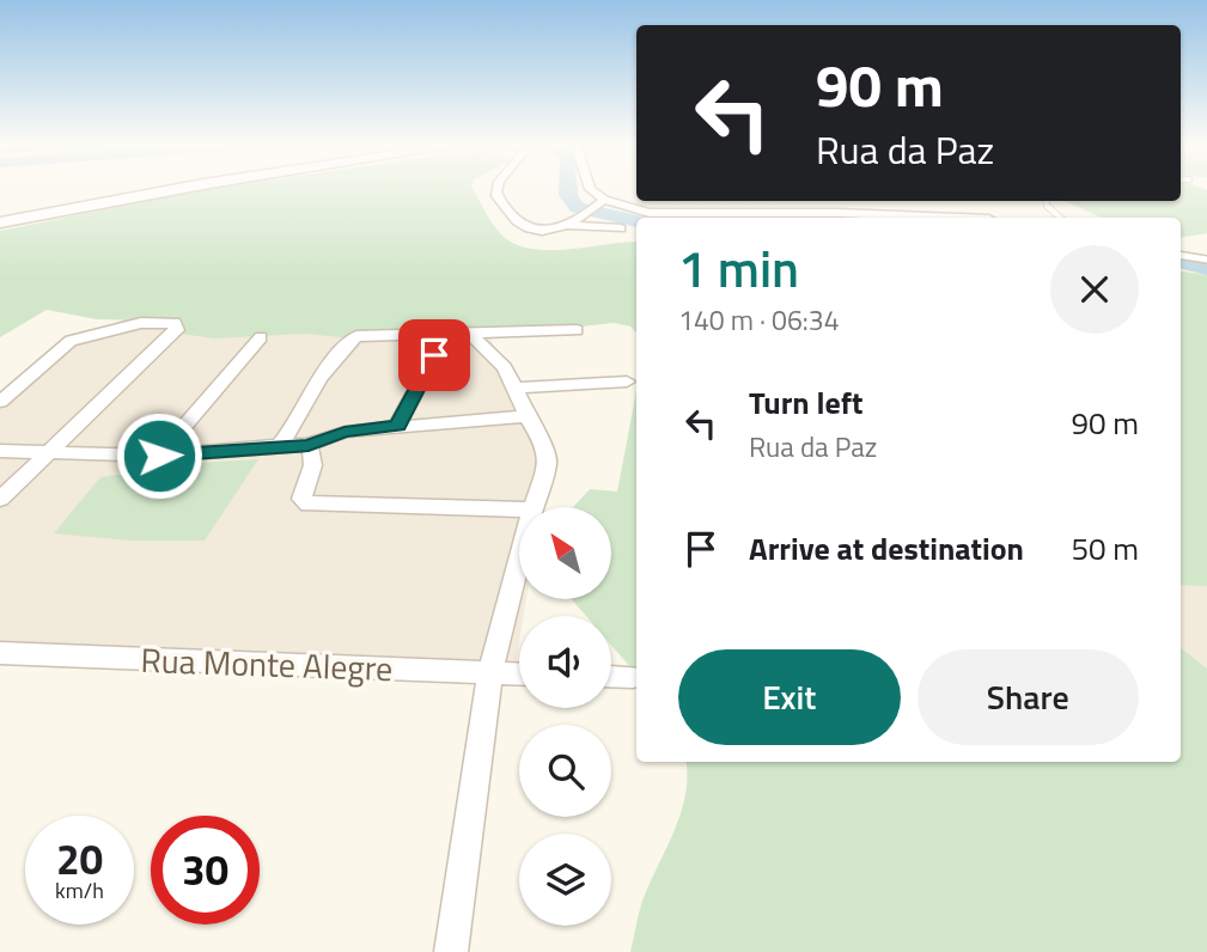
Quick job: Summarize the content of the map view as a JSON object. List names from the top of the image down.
{
  "streets": {
    "street": ["Rua Monte Alegre"]
  },
  "north": "top left",
  "page": {
    "turn": ["90 m", "Rua da Paz"],
    "heading": ["1 min", "140 m · 06:34"],
    "list": [
      {
        "name": "Turn left",
        "note": "Rua da Paz",
        "value": "90 m"
      },
      {
        "name": "Arrive at destination",
        "value": "50 m"
      }
    ],
    "buttons": ["Exit", "Share"],
    "speed": "20 km/h",
    "limit": "30"
  }
}
